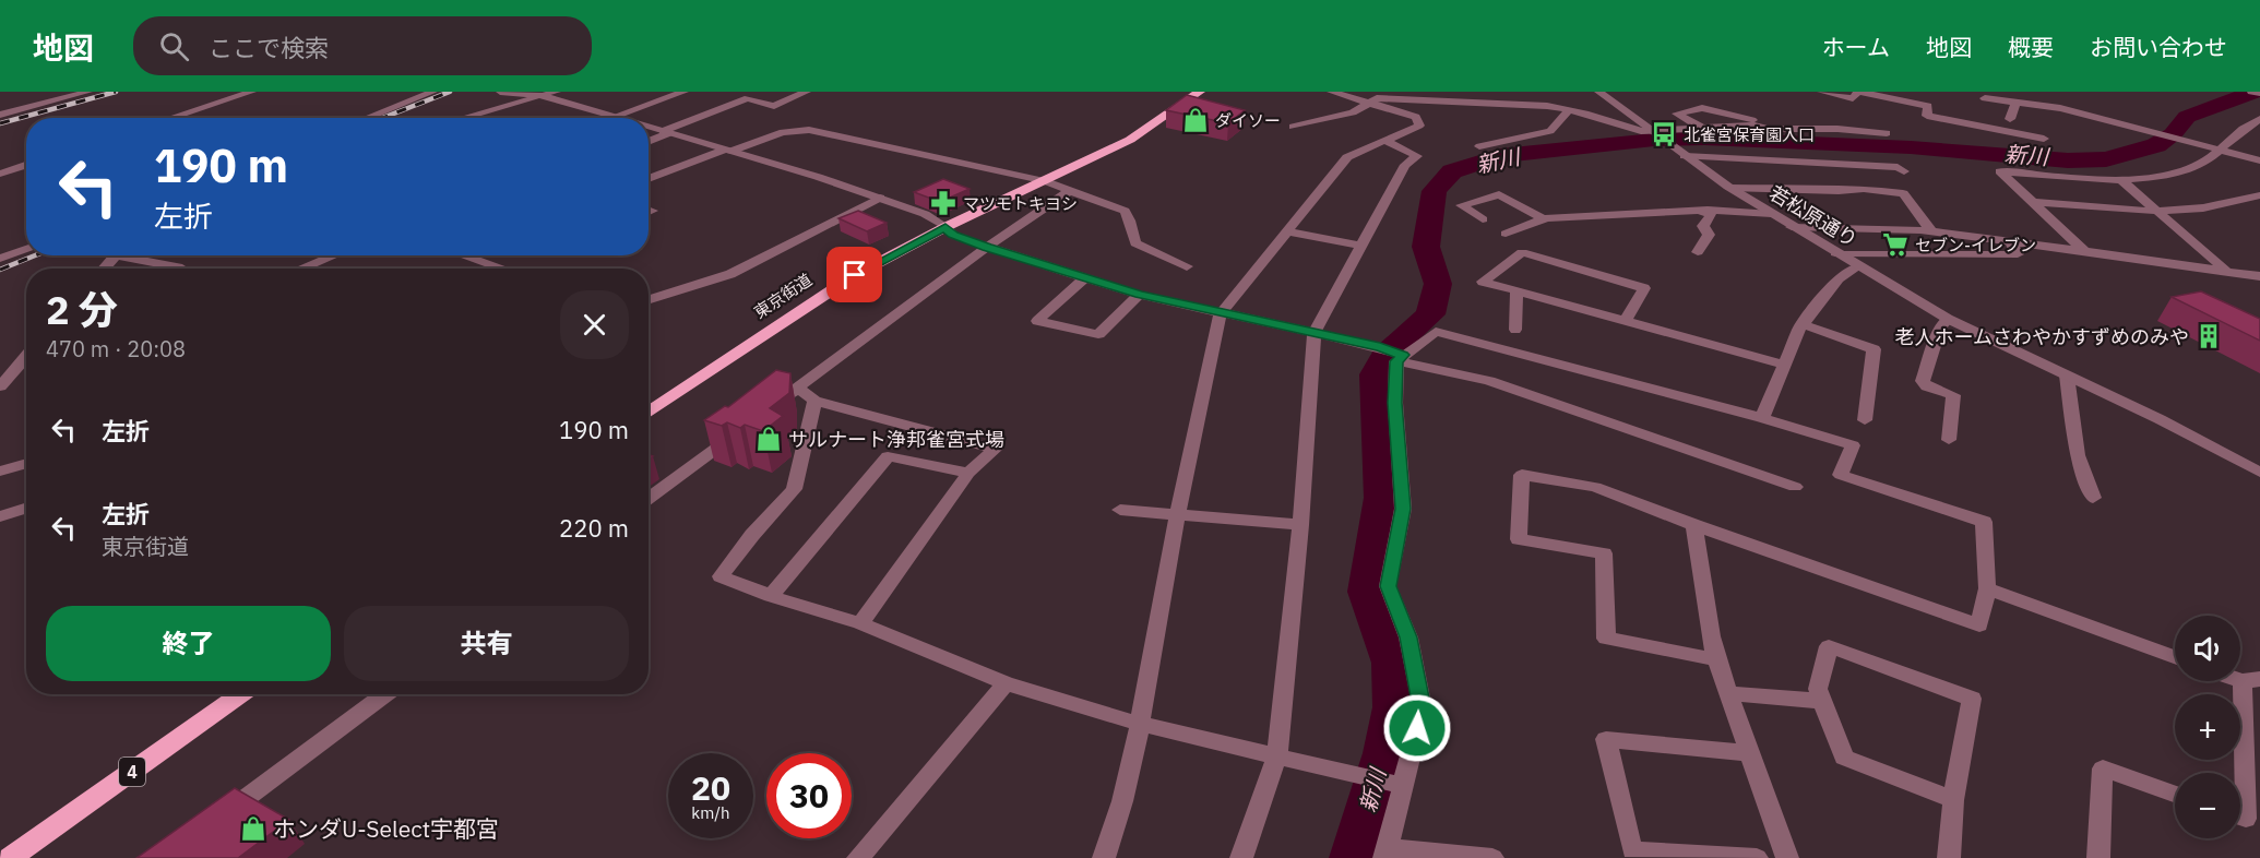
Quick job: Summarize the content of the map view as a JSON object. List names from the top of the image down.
{
  "streets": {
    "highway": ["東京街道", "4"],
    "street": ["若松原通り"]
  },
  "water": ["新川"],
  "places": {
    "shop": ["ダイソー", "サルナート浄邦雀宮式場", "ホンダU-Select宇都宮"],
    "bus stop": ["北雀宮保育園入口"],
    "pharmacy": ["マツモトキヨシ"],
    "supermarket": ["セブン-イレブン"],
    "building": ["老人ホームさわやかすずめのみや"]
  },
  "page": {
    "header": "地図",
    "search": "ここで検索",
    "nav": [
      "ホーム",
      "地図",
      "概要",
      "お問い合わせ"
    ],
    "turn": ["190 m", "左折"],
    "heading": ["2 分", "470 m · 20:08"],
    "list": [
      {
        "name": "左折",
        "value": "190 m"
      },
      {
        "name": "左折",
        "note": "東京街道",
        "value": "220 m"
      }
    ],
    "buttons": ["終了", "共有"],
    "map_buttons": ["+", "−"],
    "speed": "20 km/h",
    "limit": "30"
  }
}
